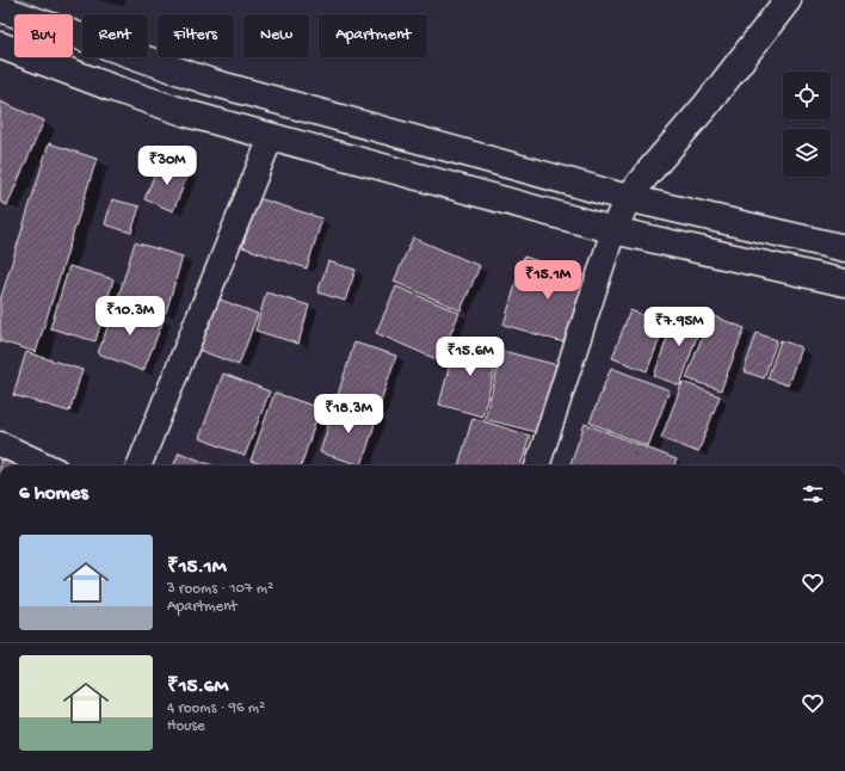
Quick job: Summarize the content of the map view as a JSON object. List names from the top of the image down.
{
  "page": {
    "chip": [
      "Buy",
      "Rent",
      "Filters",
      "New",
      "Apartment"
    ],
    "price": [
      "₹30M",
      "₹15.1M",
      "₹10.3M",
      "₹7.95M",
      "₹15.6M",
      "₹18.3M"
    ],
    "heading": "6 homes",
    "list": [
      {
        "name": "₹15.1M",
        "note": "3 rooms · 107 m² · Apartment"
      },
      {
        "name": "₹15.6M",
        "note": "4 rooms · 96 m² · House"
      }
    ]
  }
}
